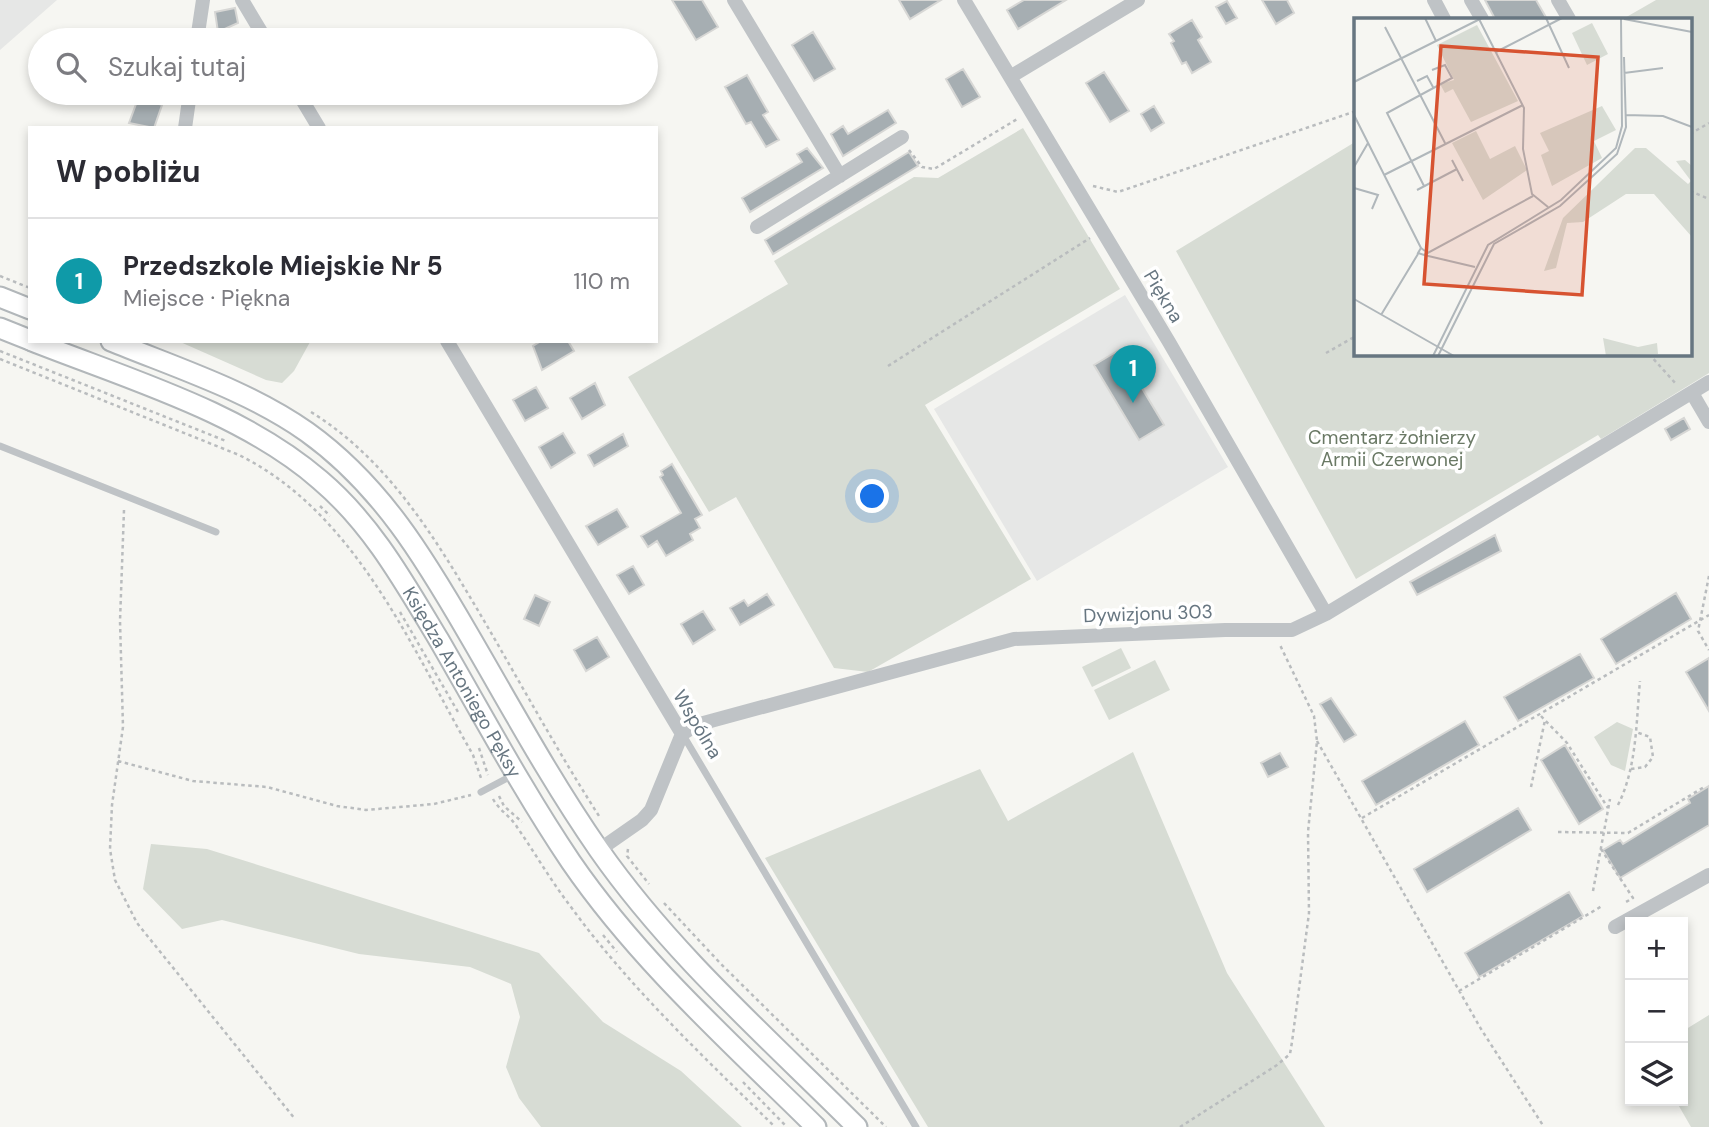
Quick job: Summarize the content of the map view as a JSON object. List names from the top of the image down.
{
  "streets": {
    "main road": ["Księdza Antoniego Pęksy"],
    "street": ["Piękna", "Dywizjonu 303", "Wspólna"]
  },
  "crossings": [
    ["Piękna", "Dywizjonu 303"],
    ["Dywizjonu 303", "Wspólna"]
  ],
  "parks": ["Cmentarz żołnierzy Armii Czerwonej"],
  "page": {
    "search": "Szukaj tutaj",
    "heading": "W pobliżu",
    "list": [
      {
        "mark": "1",
        "name": "Przedszkole Miejskie Nr 5",
        "note": "Miejsce · Piękna",
        "value": "110 m"
      }
    ],
    "pins": "1",
    "map_buttons": ["+", "−"]
  }
}
